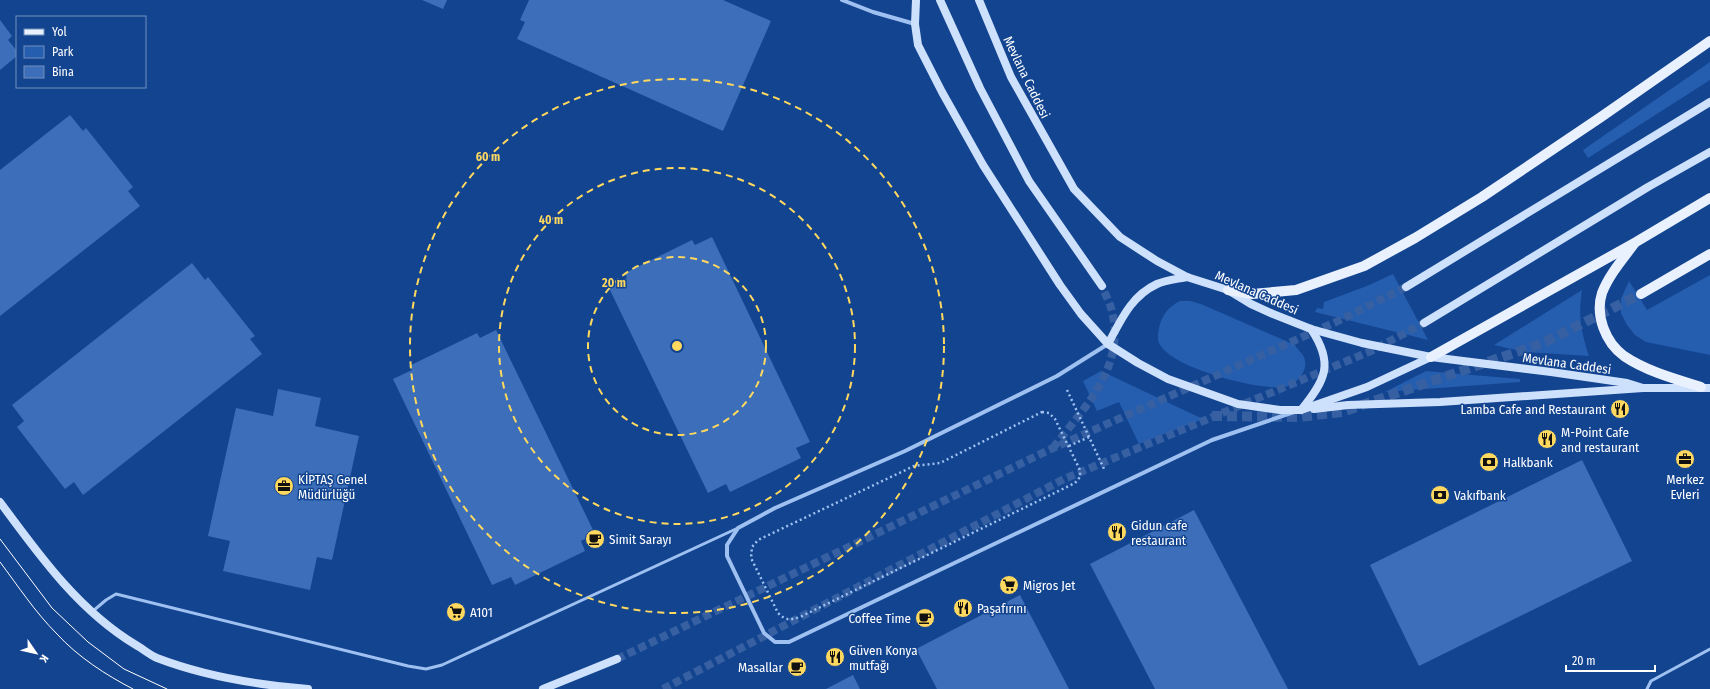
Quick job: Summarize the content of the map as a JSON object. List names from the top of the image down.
{
  "streets": {
    "main road": ["Mevlana Caddesi"]
  },
  "places": {
    "restaurant": [
      "Lamba Cafe and Restaurant",
      "M-Point Cafe and restaurant",
      "Gidun cafe restaurant",
      "Paşafırını",
      "Güven Konya mutfağı"
    ],
    "office": ["Merkez Evleri", "KİPTAŞ Genel Müdürlüğü"],
    "bank": ["Halkbank", "Vakıfbank"],
    "cafe": ["Simit Sarayı", "Coffee Time", "Masallar"],
    "supermarket": ["Migros Jet", "A101"]
  },
  "legend": ["Yol", "Park", "Bina"],
  "scale_bar": "20 m",
  "north": "bottom right",
  "rings": ["60 m", "40 m", "20 m"]
}
